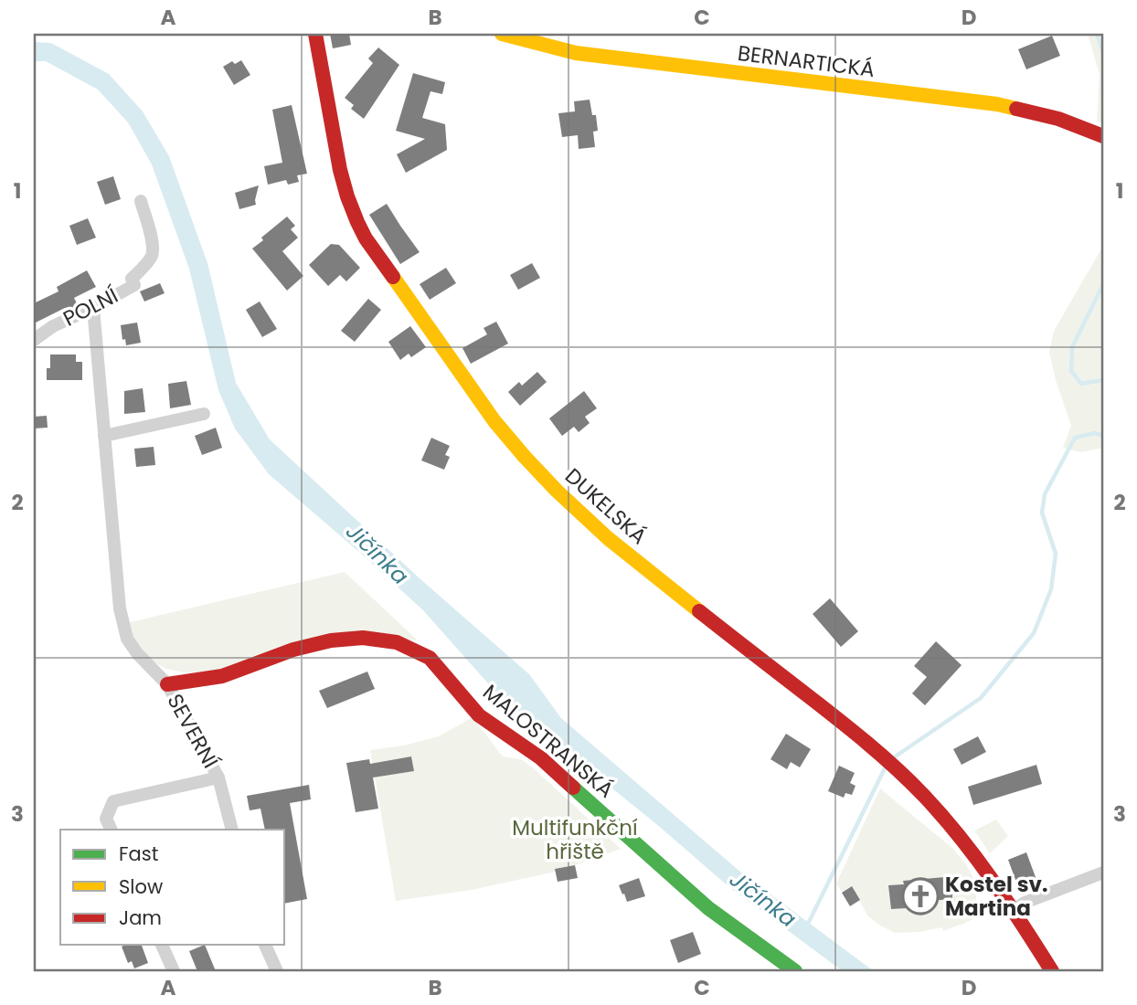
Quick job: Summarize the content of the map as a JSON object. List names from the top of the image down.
{
  "streets": {
    "street": [
      "BERNARTICKÁ",
      "POLNÍ",
      "DUKELSKÁ",
      "SEVERNÍ",
      "MALOSTRANSKÁ"
    ]
  },
  "crossings": [
    ["SEVERNÍ", "MALOSTRANSKÁ"]
  ],
  "water": ["Jičínka"],
  "parks": ["Multifunkční hřiště"],
  "places": {
    "church": ["Kostel sv. Martina"]
  },
  "legend": ["Fast", "Slow", "Jam"],
  "grid": {
    "columns": [
      "A",
      "B",
      "C",
      "D"
    ],
    "rows": ["1", "2", "3"]
  }
}
